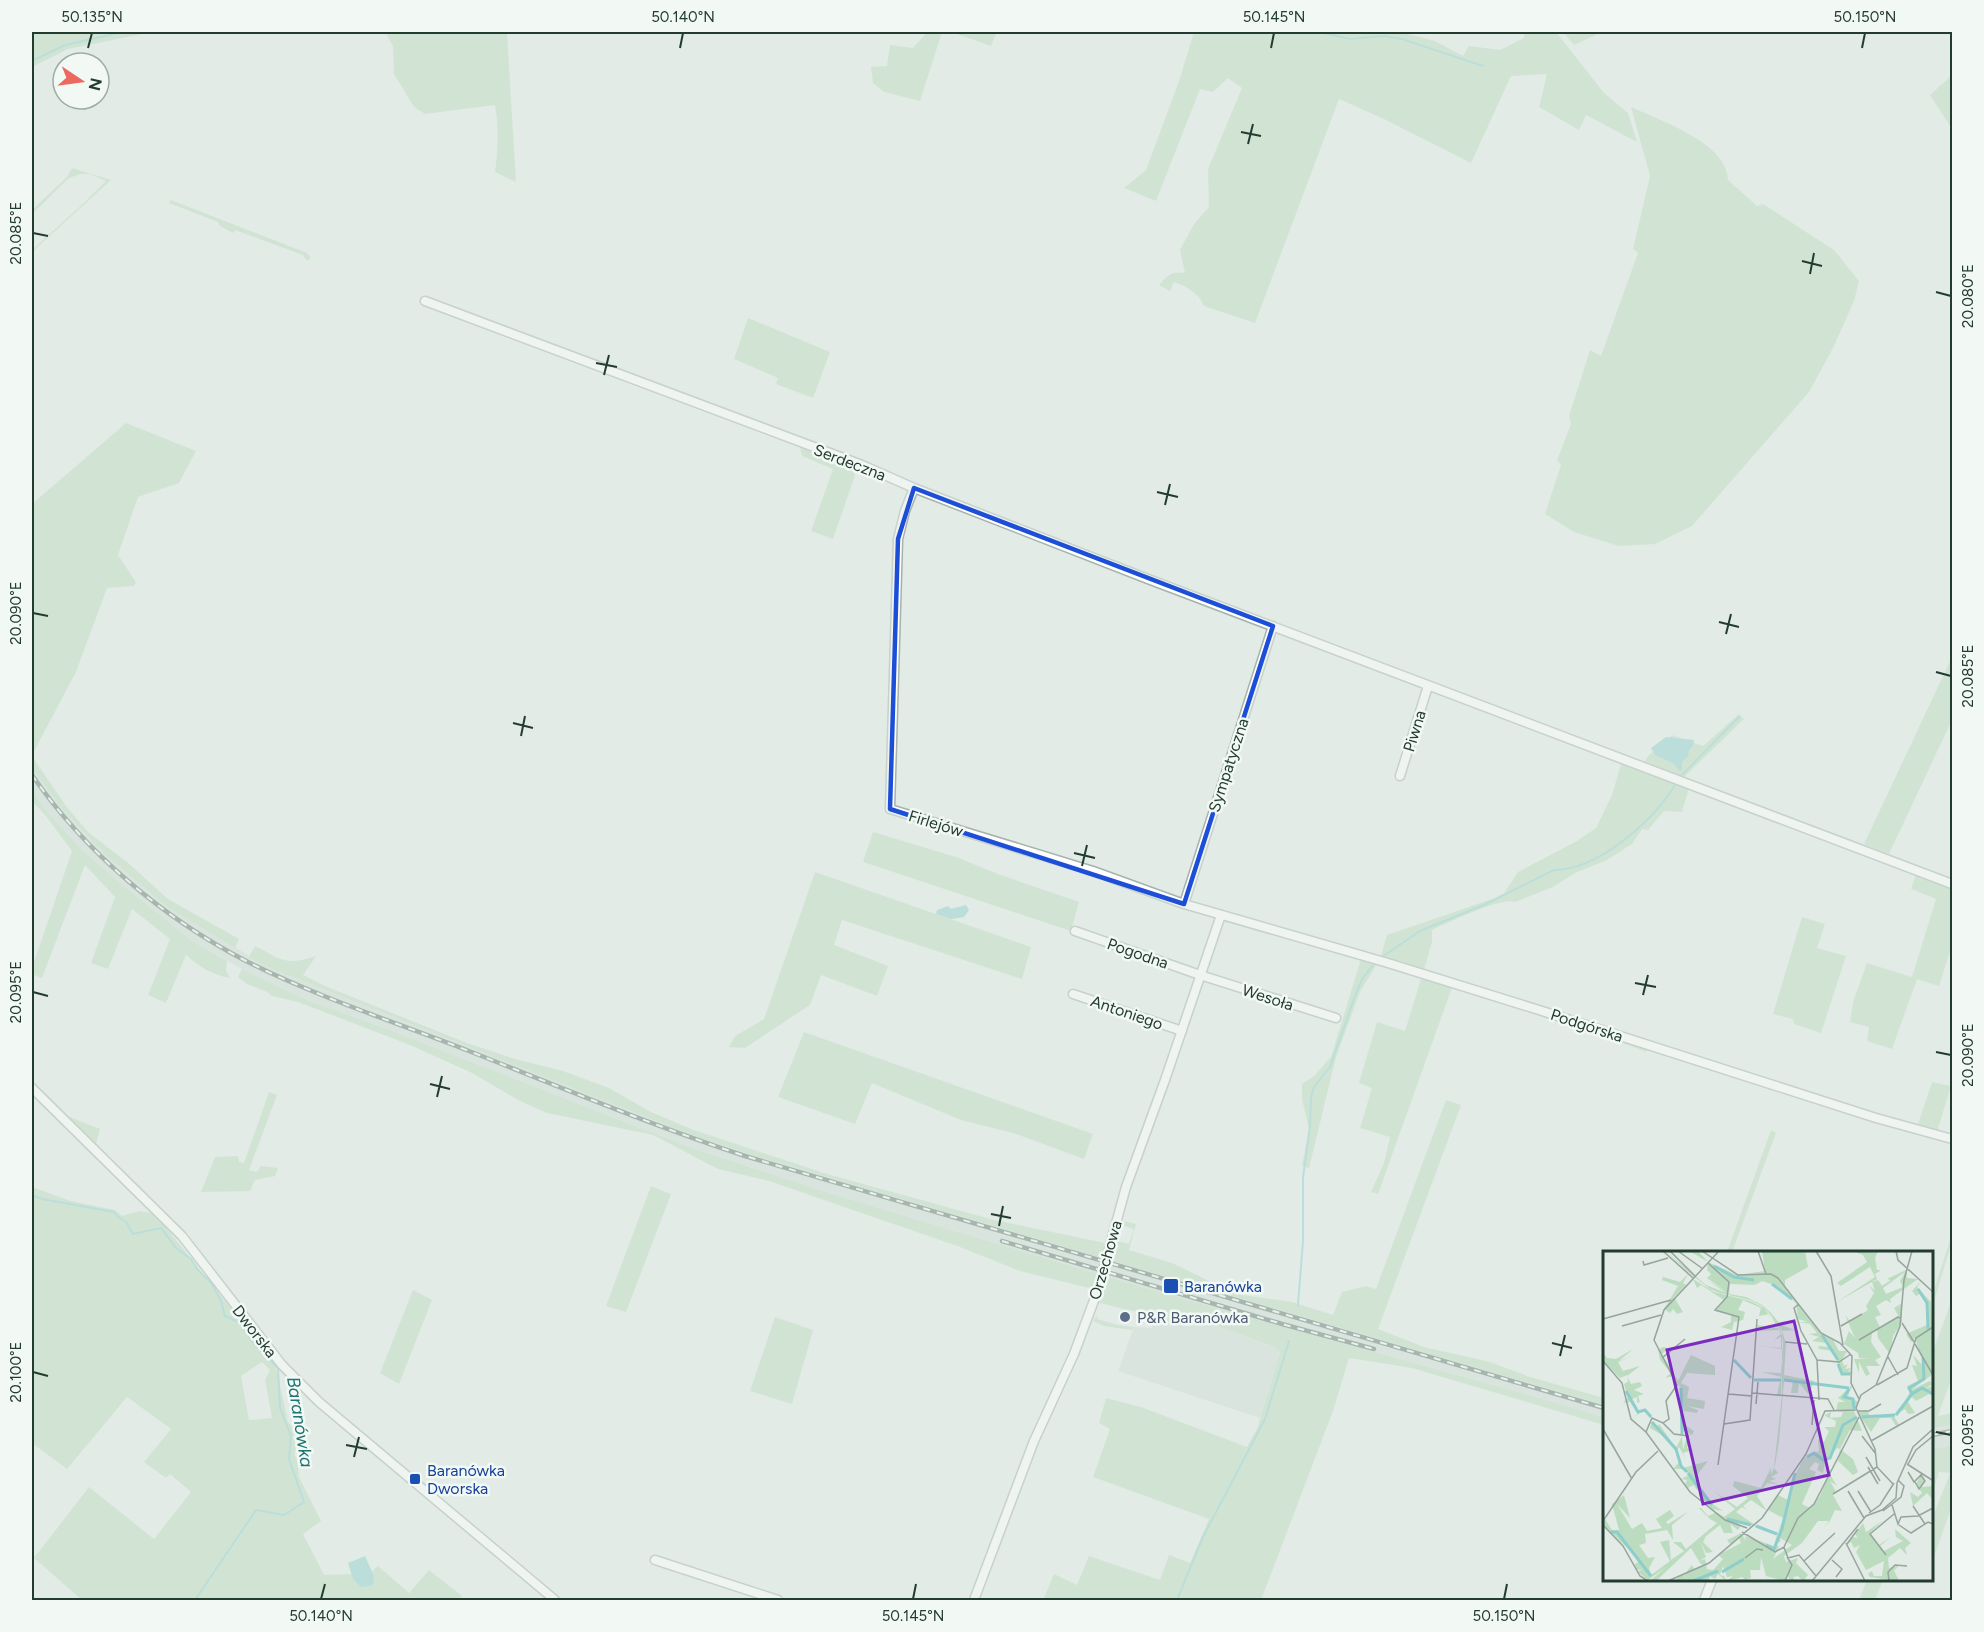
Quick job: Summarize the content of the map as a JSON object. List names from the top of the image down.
{
  "streets": {
    "street": [
      "Serdeczna",
      "Piwna",
      "Sympatyczna",
      "Firlejów",
      "Pogodna",
      "Wesoła",
      "Antoniego",
      "Podgórska",
      "Orzechowa",
      "Dworska"
    ]
  },
  "crossings": [
    ["Serdeczna", "Piwna"],
    ["Serdeczna", "Sympatyczna"],
    ["Serdeczna", "Firlejów"],
    ["Sympatyczna", "Firlejów"],
    ["Firlejów", "Podgórska"],
    ["Firlejów", "Orzechowa"],
    ["Pogodna", "Wesoła"],
    ["Pogodna", "Orzechowa"],
    ["Wesoła", "Orzechowa"],
    ["Antoniego", "Orzechowa"],
    ["Podgórska", "Orzechowa"]
  ],
  "water": ["Baranówka"],
  "places": {
    "transit": ["Baranówka", "Baranówka Dworska"],
    "other": ["P&R Baranówka"]
  },
  "north": "right",
  "coordinates": [
    "50.135°N",
    "50.140°N",
    "50.145°N",
    "50.150°N",
    "20.085°E",
    "20.080°E",
    "20.090°E",
    "20.095°E",
    "20.100°E"
  ]
}
